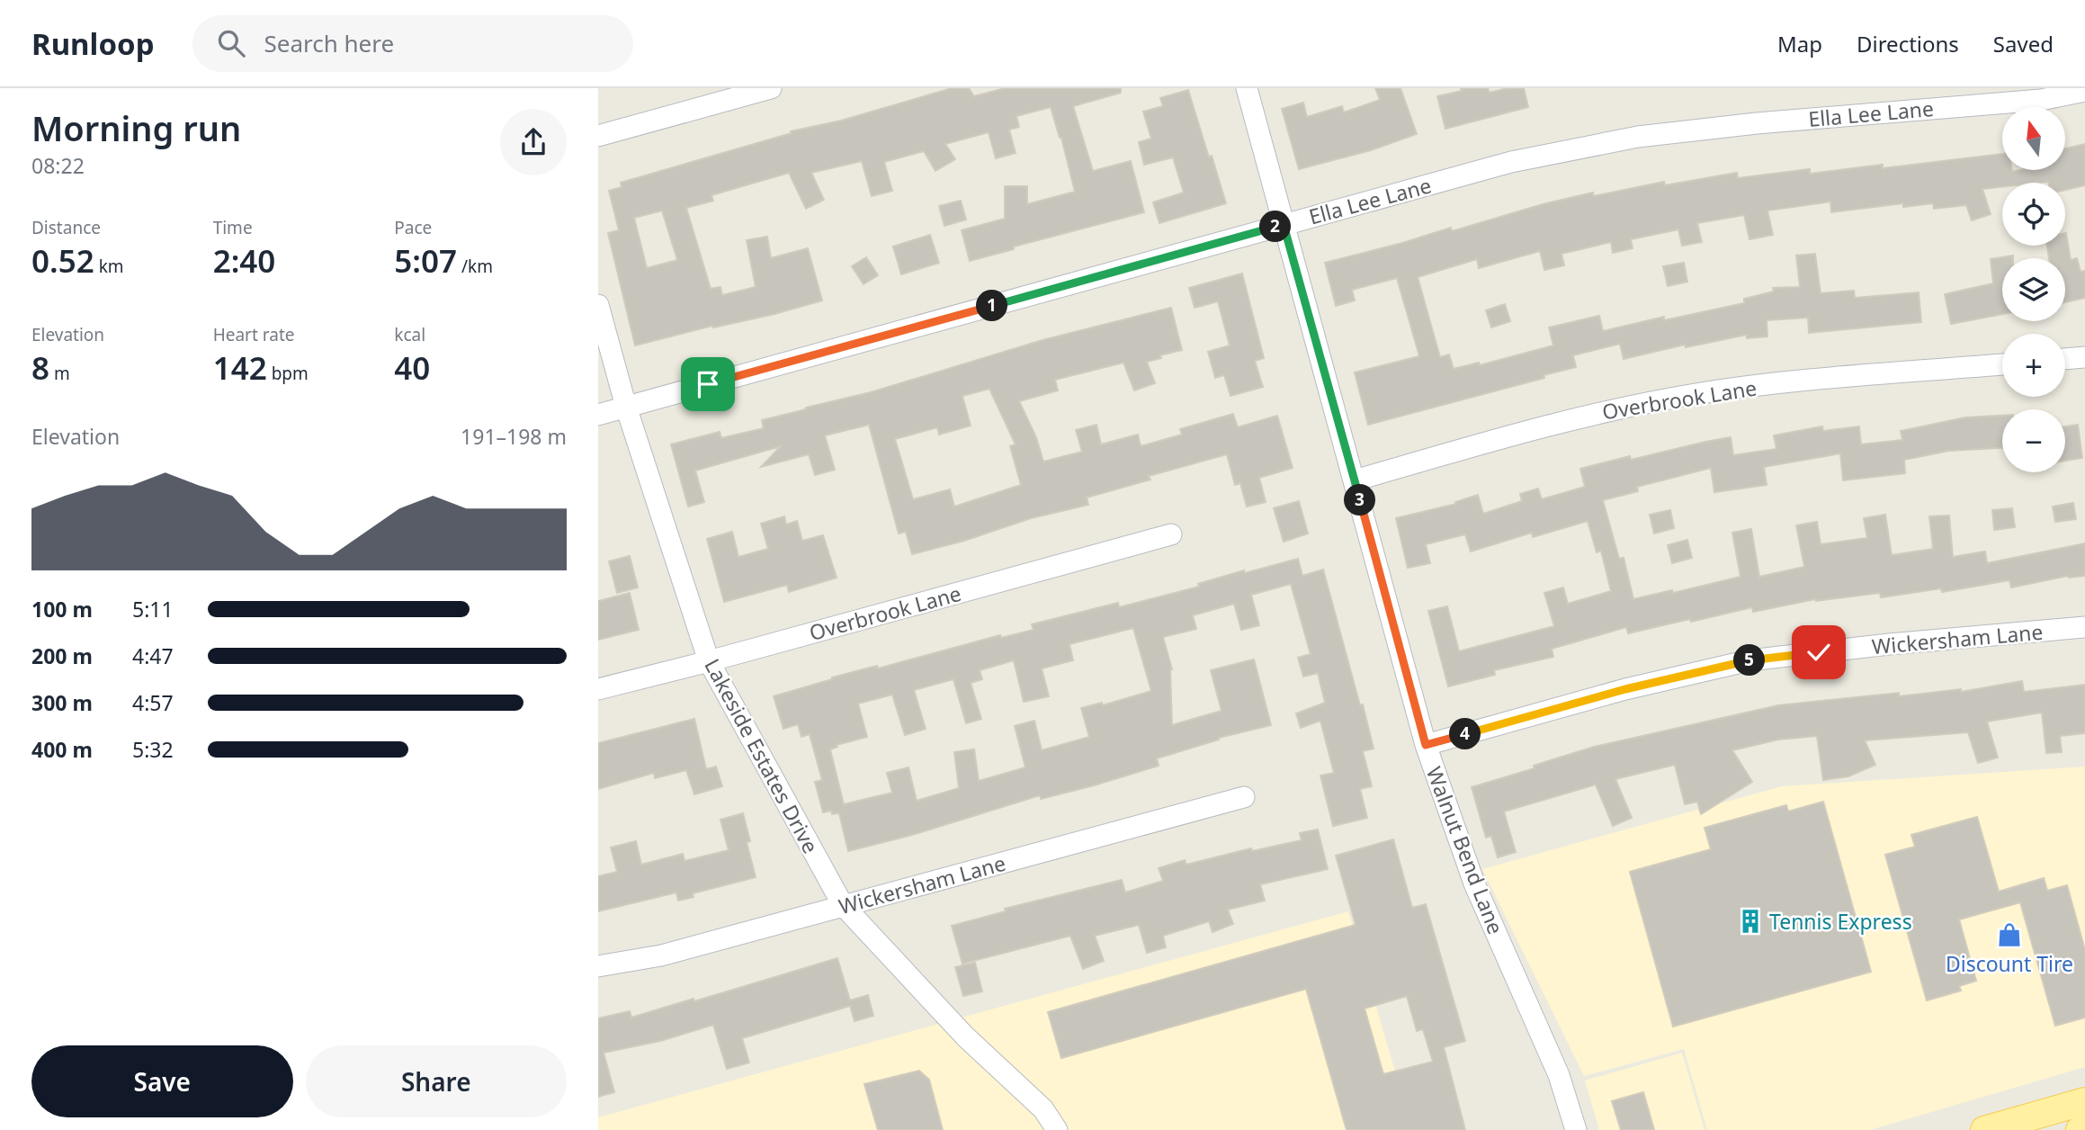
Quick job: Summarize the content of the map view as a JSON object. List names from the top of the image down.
{
  "streets": {
    "street": [
      "Ella Lee Lane",
      "Overbrook Lane",
      "Wickersham Lane",
      "Lakeside Estates Drive",
      "Walnut Bend Lane"
    ]
  },
  "crossings": [
    ["Ella Lee Lane", "Lakeside Estates Drive"],
    ["Ella Lee Lane", "Walnut Bend Lane"],
    ["Overbrook Lane", "Lakeside Estates Drive"],
    ["Overbrook Lane", "Walnut Bend Lane"],
    ["Wickersham Lane", "Lakeside Estates Drive"],
    ["Wickersham Lane", "Walnut Bend Lane"]
  ],
  "places": {
    "building": ["Tennis Express"],
    "shop": ["Discount Tire"]
  },
  "north": "top",
  "page": {
    "header": "Runloop",
    "search": "Search here",
    "nav": ["Map", "Directions", "Saved"],
    "heading": ["Morning run", "08:22"],
    "map_buttons": ["+", "−"],
    "stats": [
      ["Distance", "0.52 km"],
      ["Time", "2:40"],
      ["Pace", "5:07 /km"],
      ["Elevation", "8 m"],
      ["Heart rate", "142 bpm"],
      ["kcal", "40"]
    ],
    "pins": [
      "2",
      "1",
      "3",
      "5",
      "4"
    ],
    "chart": ["Elevation", "191–198 m"],
    "list": [
      {
        "name": "100 m",
        "note": "5:11"
      },
      {
        "name": "200 m",
        "note": "4:47"
      },
      {
        "name": "300 m",
        "note": "4:57"
      },
      {
        "name": "400 m",
        "note": "5:32"
      }
    ],
    "buttons": ["Save", "Share"]
  }
}
